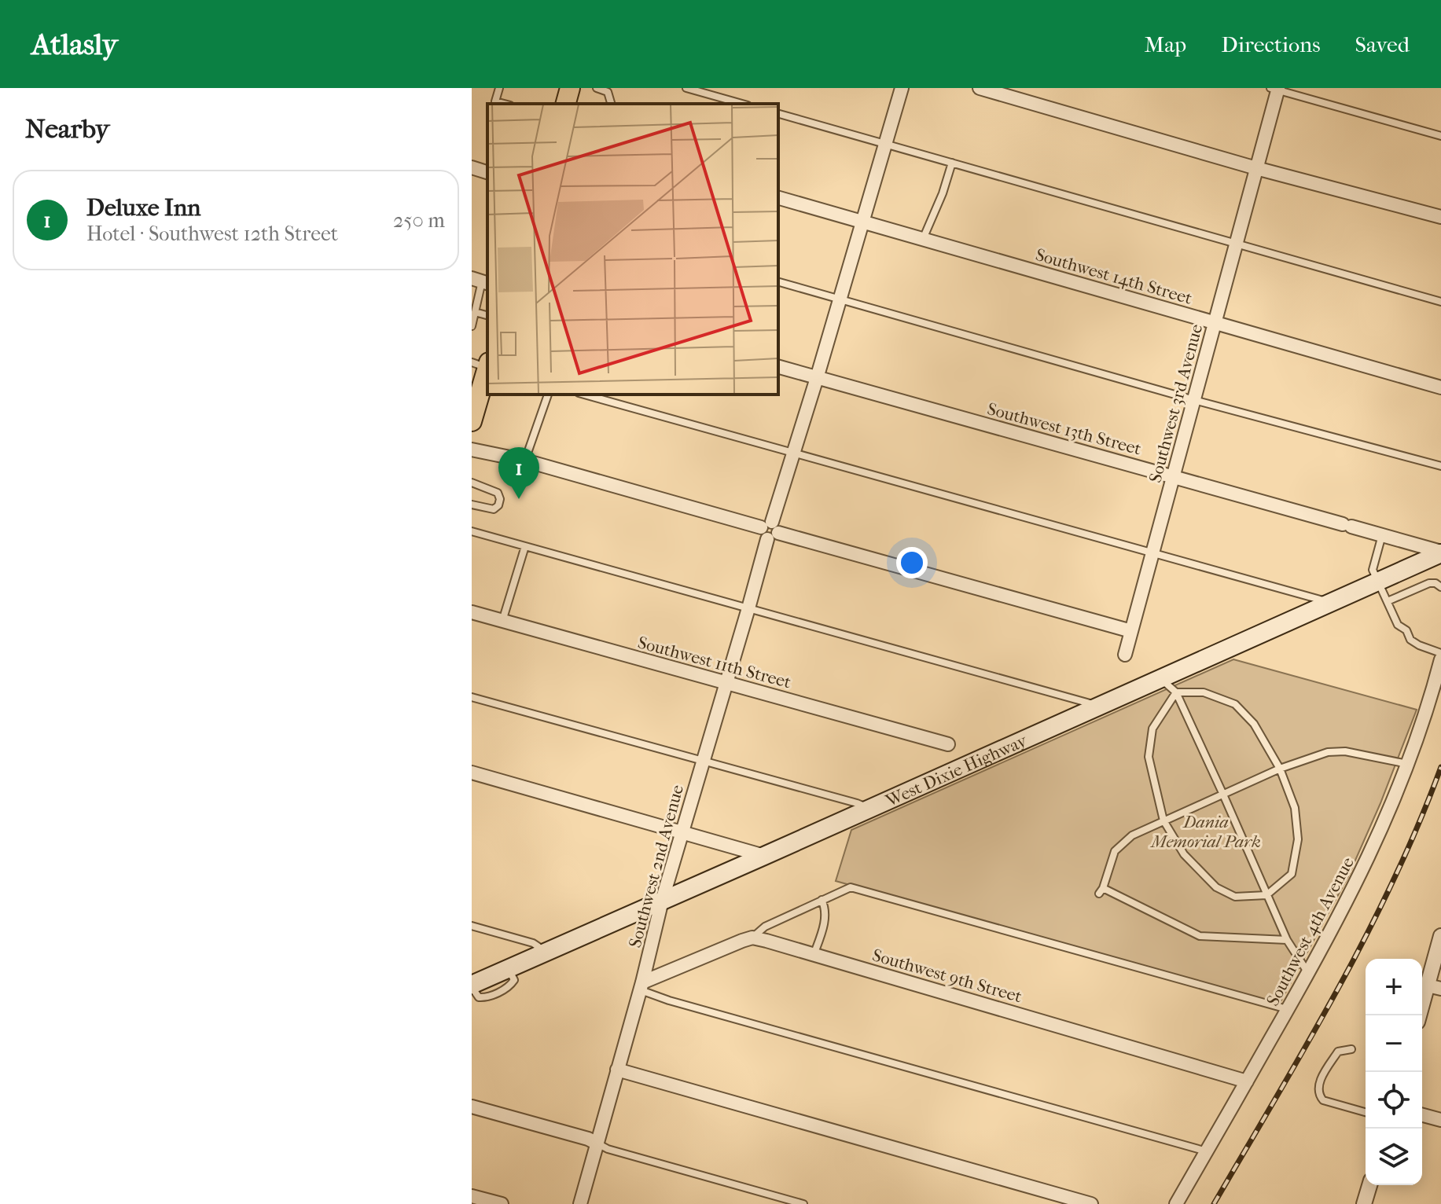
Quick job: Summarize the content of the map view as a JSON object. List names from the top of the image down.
{
  "streets": {
    "main road": ["West Dixie Highway"],
    "street": [
      "Southwest 14th Street",
      "Southwest 3rd Avenue",
      "Southwest 13th Street",
      "Southwest 11th Street",
      "Southwest 2nd Avenue",
      "Southwest 4th Avenue",
      "Southwest 9th Street"
    ]
  },
  "crossings": [
    ["Southwest 14th Street", "Southwest 3rd Avenue"],
    ["Southwest 14th Street", "Southwest 2nd Avenue"],
    ["Southwest 3rd Avenue", "Southwest 13th Street"],
    ["Southwest 13th Street", "West Dixie Highway"],
    ["Southwest 13th Street", "Southwest 2nd Avenue"],
    ["Southwest 11th Street", "Southwest 2nd Avenue"],
    ["West Dixie Highway", "Southwest 2nd Avenue"],
    ["Southwest 4th Avenue", "Southwest 9th Street"]
  ],
  "parks": ["Dania Memorial Park"],
  "page": {
    "header": "Atlasly",
    "nav": ["Map", "Directions", "Saved"],
    "heading": "Nearby",
    "list": [
      {
        "mark": "1",
        "name": "Deluxe Inn",
        "note": "Hotel · Southwest 12th Street",
        "value": "250 m"
      }
    ],
    "pins": "1",
    "map_buttons": ["+", "−"]
  }
}
